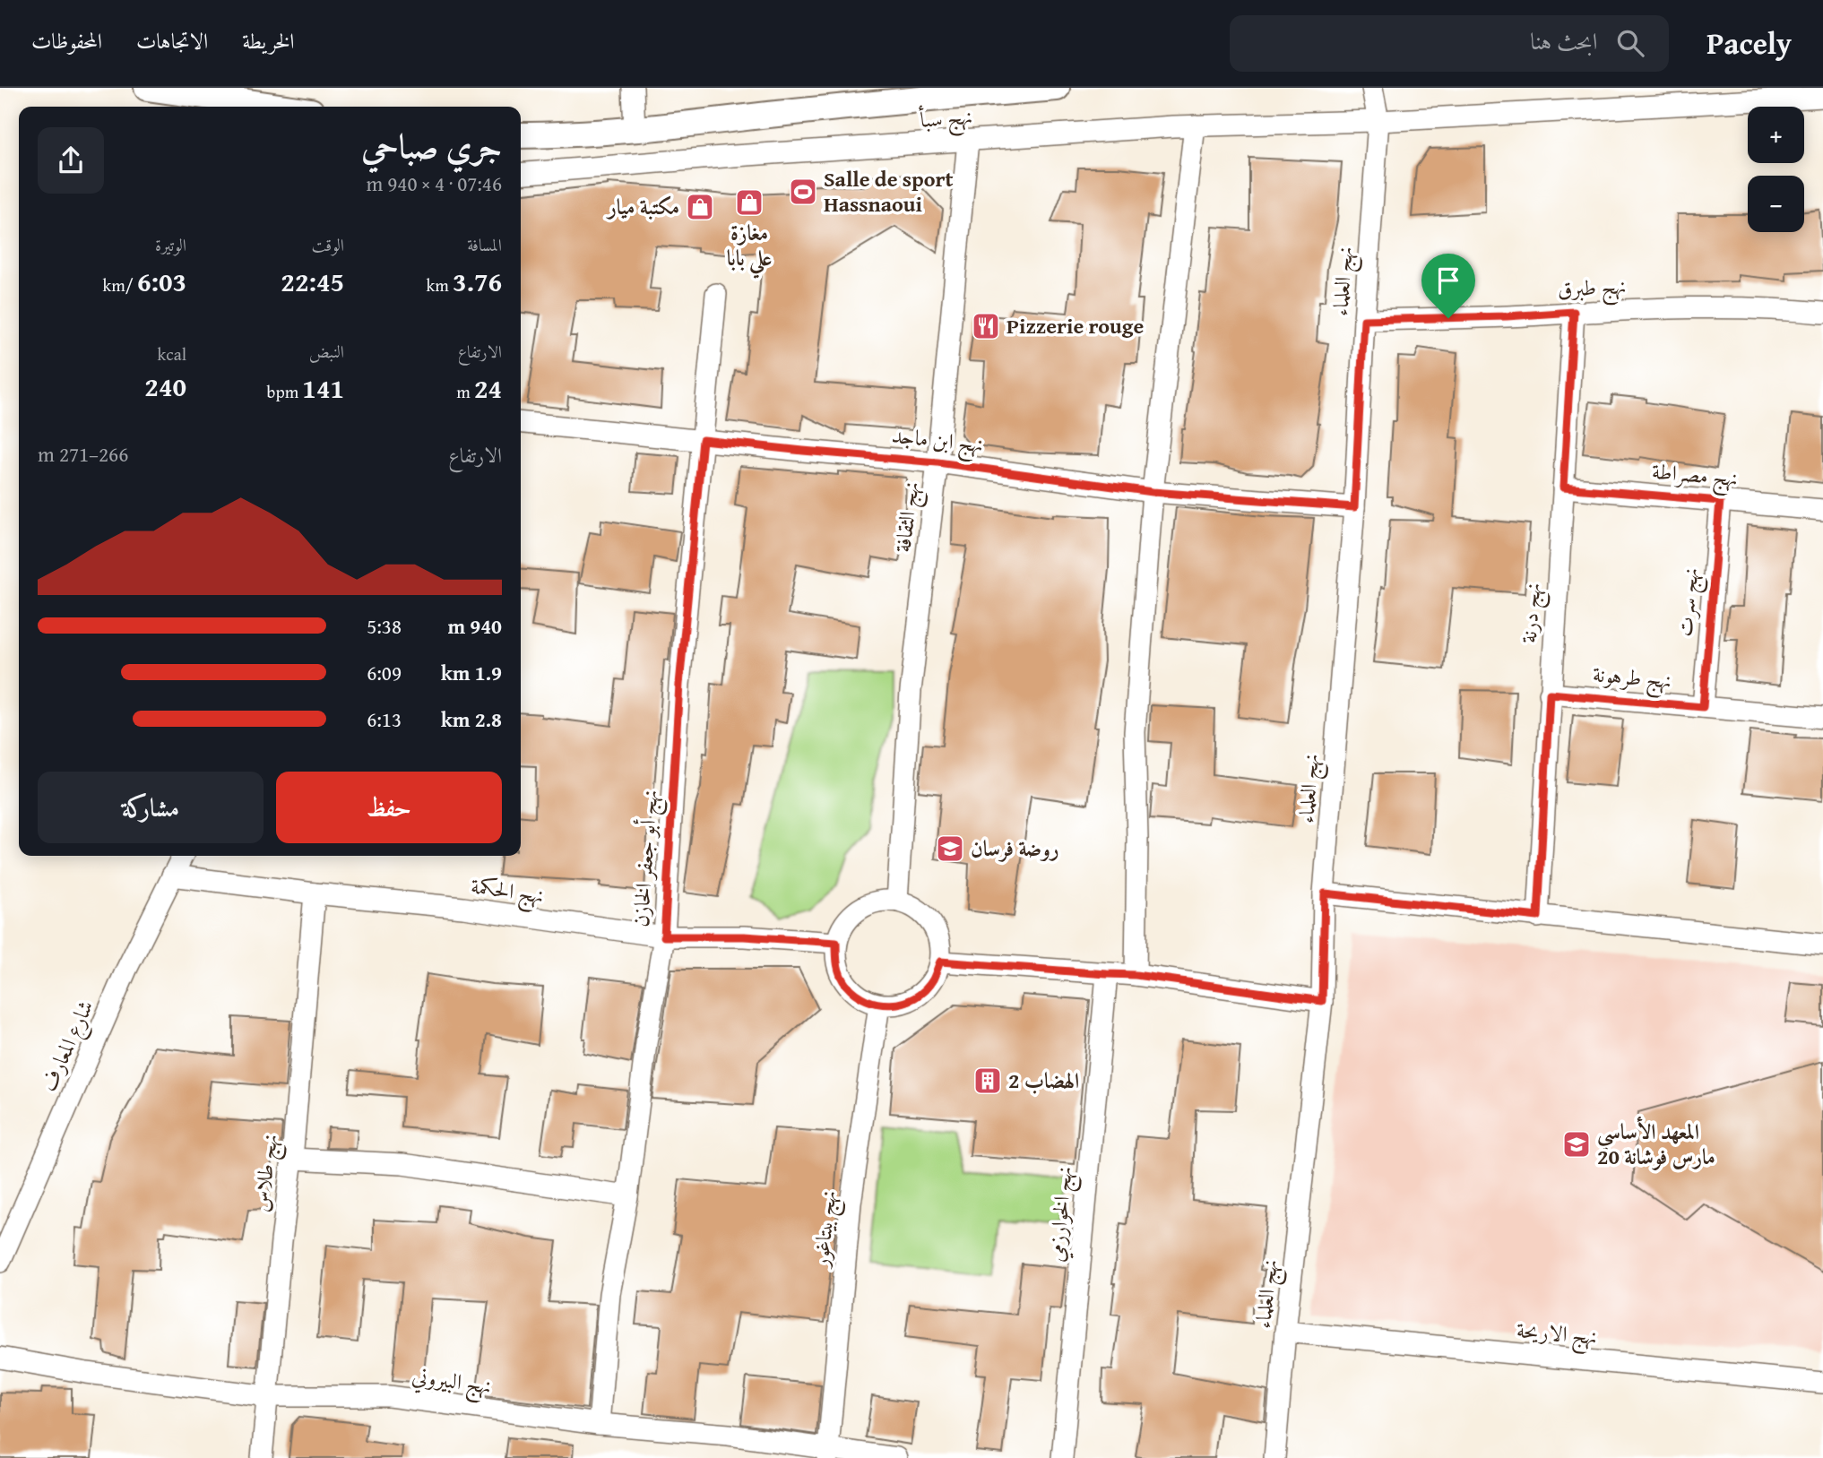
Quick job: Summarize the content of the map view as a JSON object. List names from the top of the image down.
{
  "streets": {
    "street": [
      "نهج سبأ",
      "نهج العلماء",
      "نهج طبرق",
      "نهج ابن ماجد",
      "نهج مصراطة",
      "نهج الثقافة",
      "نهج سرت",
      "نهج درنة",
      "نهج طرهونة",
      "نهج أبو جعفر الخازن",
      "نهج الحكمة",
      "شارع المعارف",
      "نهج طلاس",
      "نهج الخوارزمي",
      "نهج بيتاغور",
      "نهج الاريحة",
      "نهج البيروني"
    ]
  },
  "crossings": [
    ["نهج سبأ", "نهج العلماء"],
    ["نهج سبأ", "نهج الثقافة"],
    ["نهج العلماء", "نهج طبرق"],
    ["نهج العلماء", "نهج ابن ماجد"],
    ["نهج العلماء", "نهج الاريحة"],
    ["نهج طبرق", "نهج درنة"],
    ["نهج ابن ماجد", "نهج الثقافة"],
    ["نهج ابن ماجد", "نهج أبو جعفر الخازن"],
    ["نهج مصراطة", "نهج سرت"],
    ["نهج مصراطة", "نهج درنة"],
    ["نهج الثقافة", "نهج الحكمة"],
    ["نهج الثقافة", "نهج بيتاغور"],
    ["نهج سرت", "نهج طرهونة"],
    ["نهج درنة", "نهج طرهونة"],
    ["نهج أبو جعفر الخازن", "نهج الحكمة"],
    ["نهج أبو جعفر الخازن", "نهج البيروني"],
    ["نهج الحكمة", "شارع المعارف"],
    ["نهج الحكمة", "نهج طلاس"],
    ["نهج الحكمة", "نهج بيتاغور"],
    ["نهج طلاس", "نهج البيروني"],
    ["نهج بيتاغور", "نهج البيروني"]
  ],
  "places": {
    "sports": ["Salle de sport Hassnaoui"],
    "shop": ["مغازة علي بابا", "مكتبة ميار"],
    "restaurant": ["Pizzerie rouge"],
    "school or university": ["روضة فرسان", "المعهد الأساسي 20 مارس فوشانة"],
    "building": ["الهضاب 2"]
  },
  "page": {
    "header": "Pacely",
    "search": "ابحث هنا",
    "nav": ["الخريطة", "الاتجاهات", "المحفوظات"],
    "map_buttons": ["+", "−"],
    "heading": ["جري صباحي", "07:46 · 4 × 940 m"],
    "stats": [
      ["المسافة", "3.76 km"],
      ["الوقت", "22:45"],
      ["الوتيرة", "6:03 /km"],
      ["الارتفاع", "24 m"],
      ["النبض", "141 bpm"],
      ["kcal", "240"]
    ],
    "chart": ["الارتفاع", "266–271 m"],
    "list": [
      {
        "name": "940 m",
        "note": "5:38"
      },
      {
        "name": "1.9 km",
        "note": "6:09"
      },
      {
        "name": "2.8 km",
        "note": "6:13"
      }
    ],
    "buttons": ["حفظ", "مشاركة"]
  }
}
